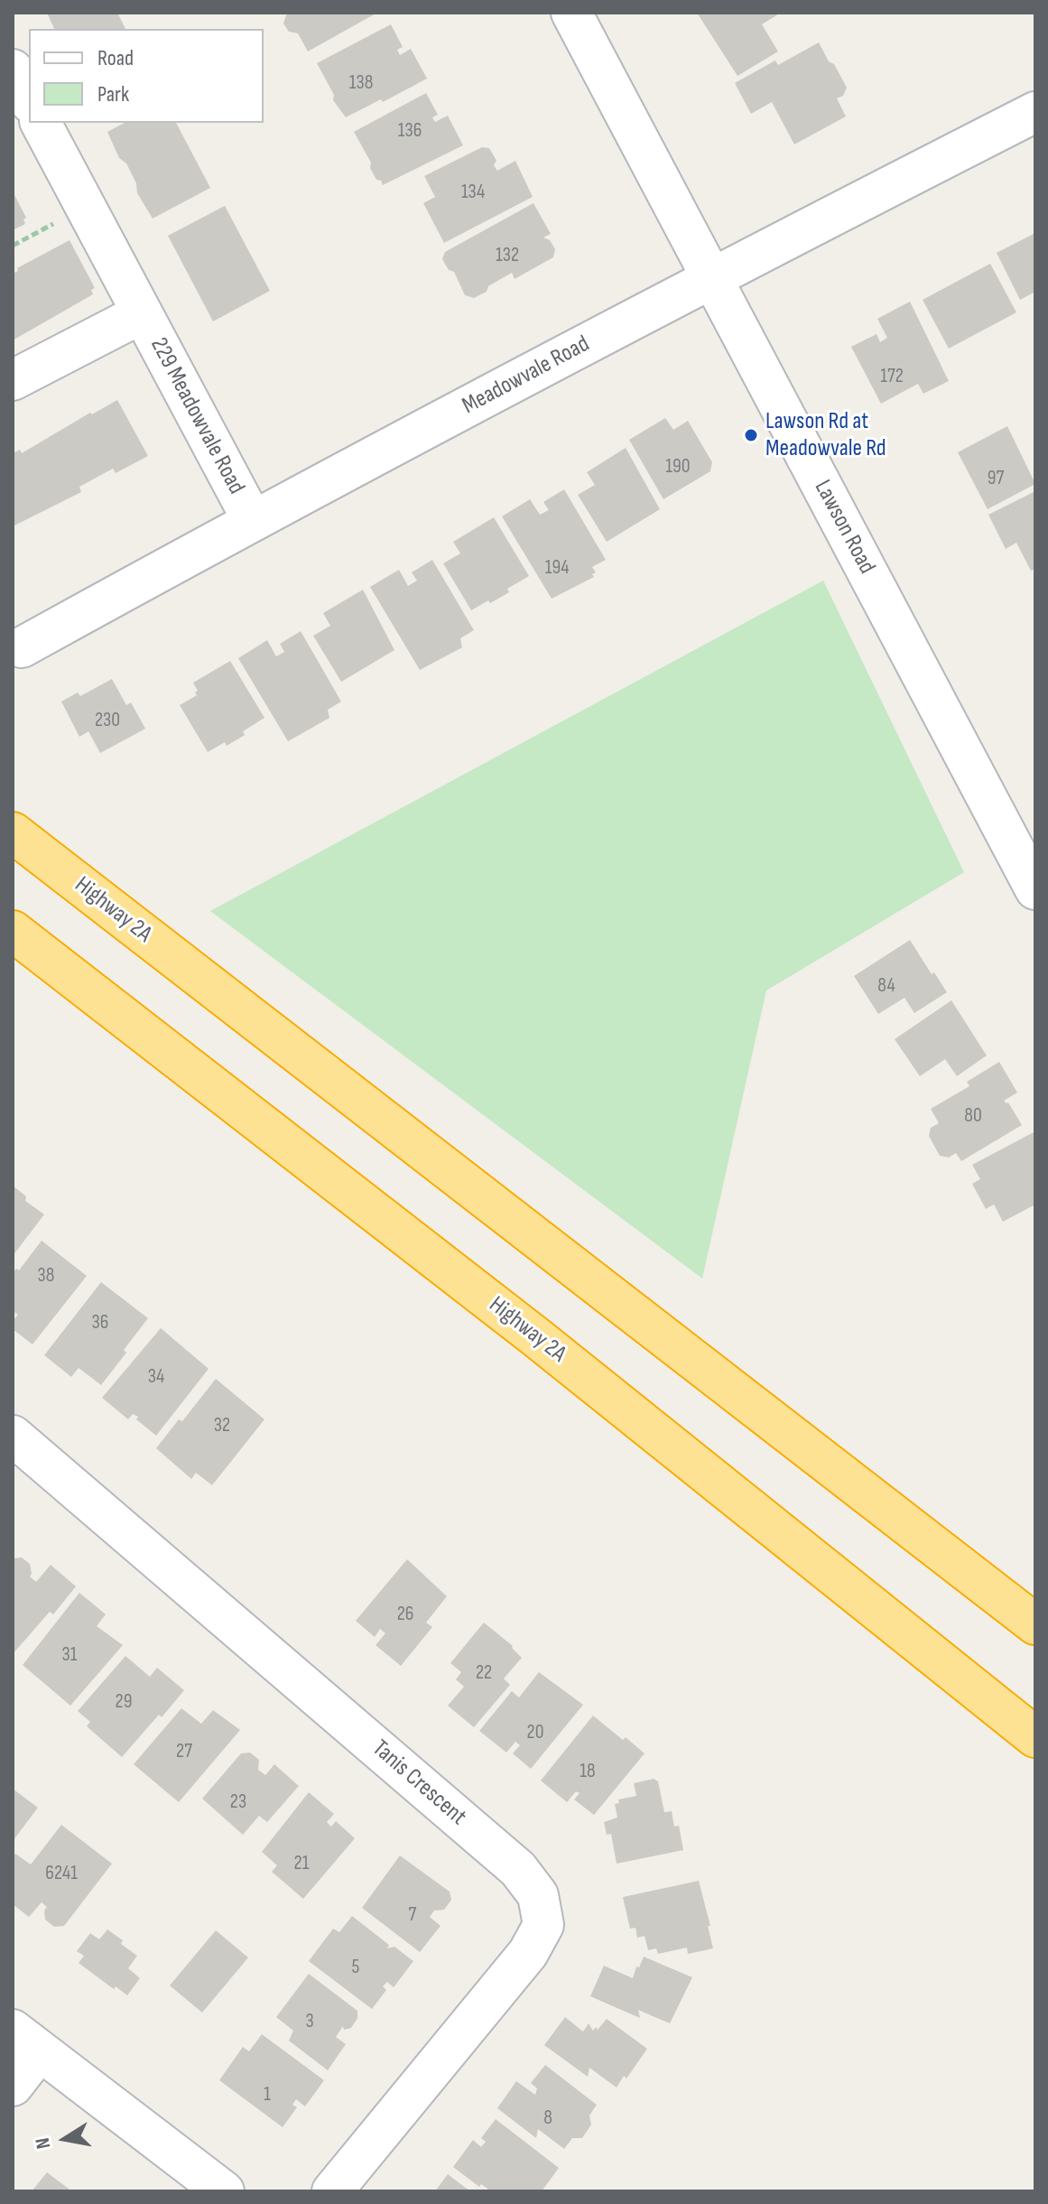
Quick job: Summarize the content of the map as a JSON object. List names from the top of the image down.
{
  "streets": {
    "highway": ["Highway 2A"],
    "street": [
      "Meadowvale Road",
      "229 Meadowvale Road",
      "Lawson Road",
      "Tanis Crescent"
    ]
  },
  "crossings": [
    ["Meadowvale Road", "229 Meadowvale Road"],
    ["Meadowvale Road", "Lawson Road"]
  ],
  "places": ["Lawson Rd at Meadowvale Rd"],
  "house_numbers": [
    "138",
    "136",
    "134",
    "132",
    "172",
    "190",
    "97",
    "194",
    "230",
    "84",
    "80",
    "38",
    "36",
    "34",
    "32",
    "26",
    "31",
    "22",
    "29",
    "20",
    "27",
    "18",
    "23",
    "21",
    "6241",
    "7",
    "5",
    "3",
    "1",
    "8"
  ],
  "legend": ["Road", "Park"],
  "north": "left"
}
